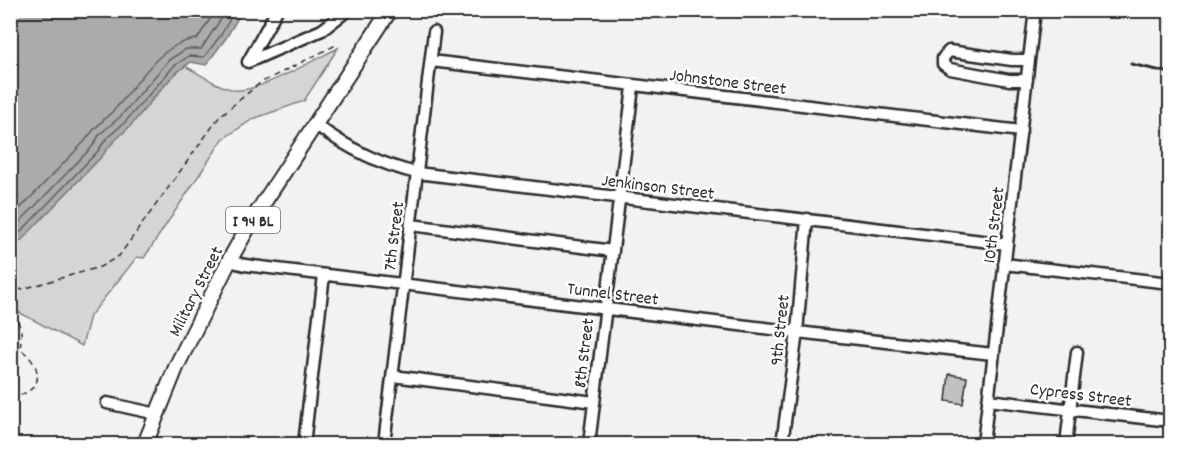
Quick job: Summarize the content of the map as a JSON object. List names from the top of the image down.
{
  "streets": {
    "main road": ["I 94 BL", "Military Street"],
    "street": [
      "Johnstone Street",
      "Jenkinson Street",
      "10th Street",
      "7th Street",
      "Tunnel Street",
      "9th Street",
      "8th Street",
      "Cypress Street"
    ]
  },
  "crossings": [
    ["Johnstone Street", "10th Street"],
    ["Johnstone Street", "7th Street"],
    ["Johnstone Street", "8th Street"],
    ["Jenkinson Street", "10th Street"],
    ["Jenkinson Street", "7th Street"],
    ["Jenkinson Street", "Military Street"],
    ["Jenkinson Street", "9th Street"],
    ["Jenkinson Street", "8th Street"],
    ["10th Street", "Tunnel Street"],
    ["10th Street", "Cypress Street"],
    ["7th Street", "Tunnel Street"],
    ["Military Street", "Tunnel Street"],
    ["Tunnel Street", "9th Street"],
    ["Tunnel Street", "8th Street"]
  ]
}
